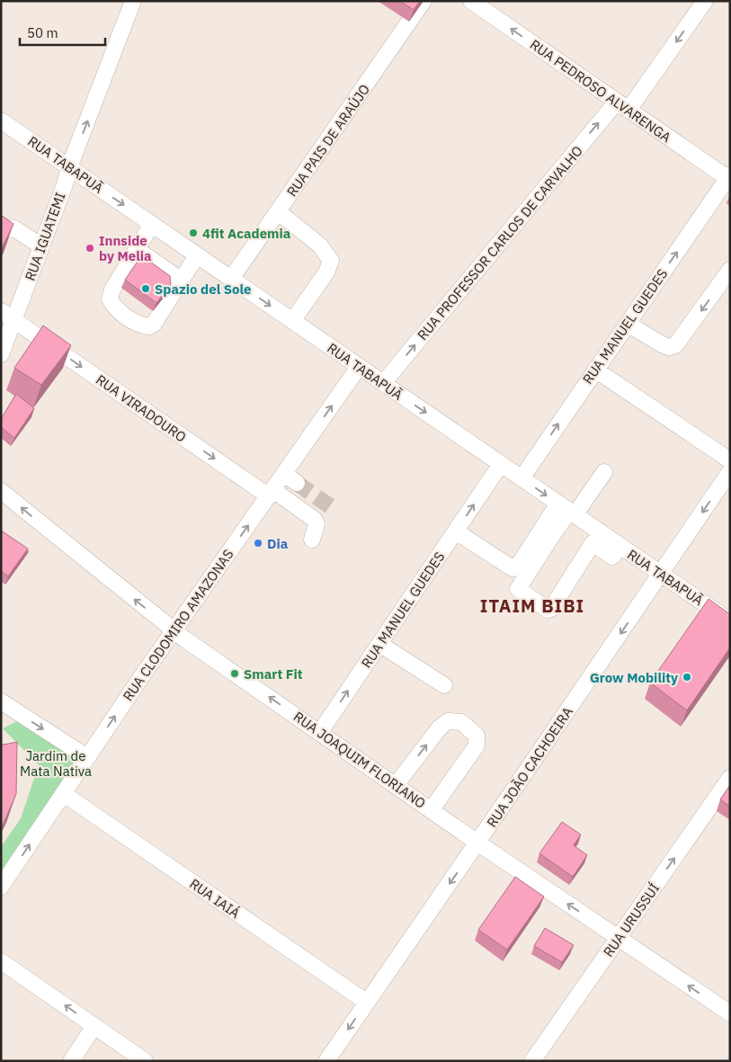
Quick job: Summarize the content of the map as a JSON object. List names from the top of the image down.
{
  "streets": {
    "street": [
      "RUA PEDROSO ALVARENGA",
      "RUA PAIS DE ARAÚJO",
      "RUA TABAPUÃ",
      "RUA IGUATEMI",
      "RUA PROFESSOR CARLOS DE CARVALHO",
      "RUA MANUEL GUEDES",
      "RUA VIRADOURO",
      "RUA CLODOMIRO AMAZONAS",
      "RUA JOAQUIM FLORIANO",
      "RUA JOÃO CACHOEIRA",
      "RUA IAIÁ",
      "RUA URUSSUÍ"
    ]
  },
  "crossings": [
    ["RUA PEDROSO ALVARENGA", "RUA PROFESSOR CARLOS DE CARVALHO"],
    ["RUA PEDROSO ALVARENGA", "RUA MANUEL GUEDES"],
    ["RUA PAIS DE ARAÚJO", "RUA TABAPUÃ"],
    ["RUA TABAPUÃ", "RUA IGUATEMI"],
    ["RUA TABAPUÃ", "RUA PROFESSOR CARLOS DE CARVALHO"],
    ["RUA TABAPUÃ", "RUA MANUEL GUEDES"],
    ["RUA TABAPUÃ", "RUA CLODOMIRO AMAZONAS"],
    ["RUA TABAPUÃ", "RUA JOÃO CACHOEIRA"],
    ["RUA IGUATEMI", "RUA VIRADOURO"],
    ["RUA MANUEL GUEDES", "RUA JOAQUIM FLORIANO"],
    ["RUA VIRADOURO", "RUA CLODOMIRO AMAZONAS"],
    ["RUA CLODOMIRO AMAZONAS", "RUA JOAQUIM FLORIANO"],
    ["RUA CLODOMIRO AMAZONAS", "RUA IAIÁ"],
    ["RUA JOAQUIM FLORIANO", "RUA JOÃO CACHOEIRA"],
    ["RUA JOAQUIM FLORIANO", "RUA URUSSUÍ"],
    ["RUA JOÃO CACHOEIRA", "RUA IAIÁ"]
  ],
  "one_way": [
    "RUA PEDROSO ALVARENGA",
    "RUA TABAPUÃ",
    "RUA IGUATEMI",
    "RUA MANUEL GUEDES",
    "RUA VIRADOURO",
    "RUA CLODOMIRO AMAZONAS",
    "RUA JOAQUIM FLORIANO",
    "RUA JOÃO CACHOEIRA",
    "RUA URUSSUÍ"
  ],
  "districts": ["ITAIM BIBI"],
  "parks": ["Jardim de Mata Nativa"],
  "places": [
    "4fit Academia",
    "Innside by Melia",
    "Spazio del Sole",
    "Dia",
    "Smart Fit",
    "Grow Mobility"
  ],
  "scale_bar": "50 m"
}
